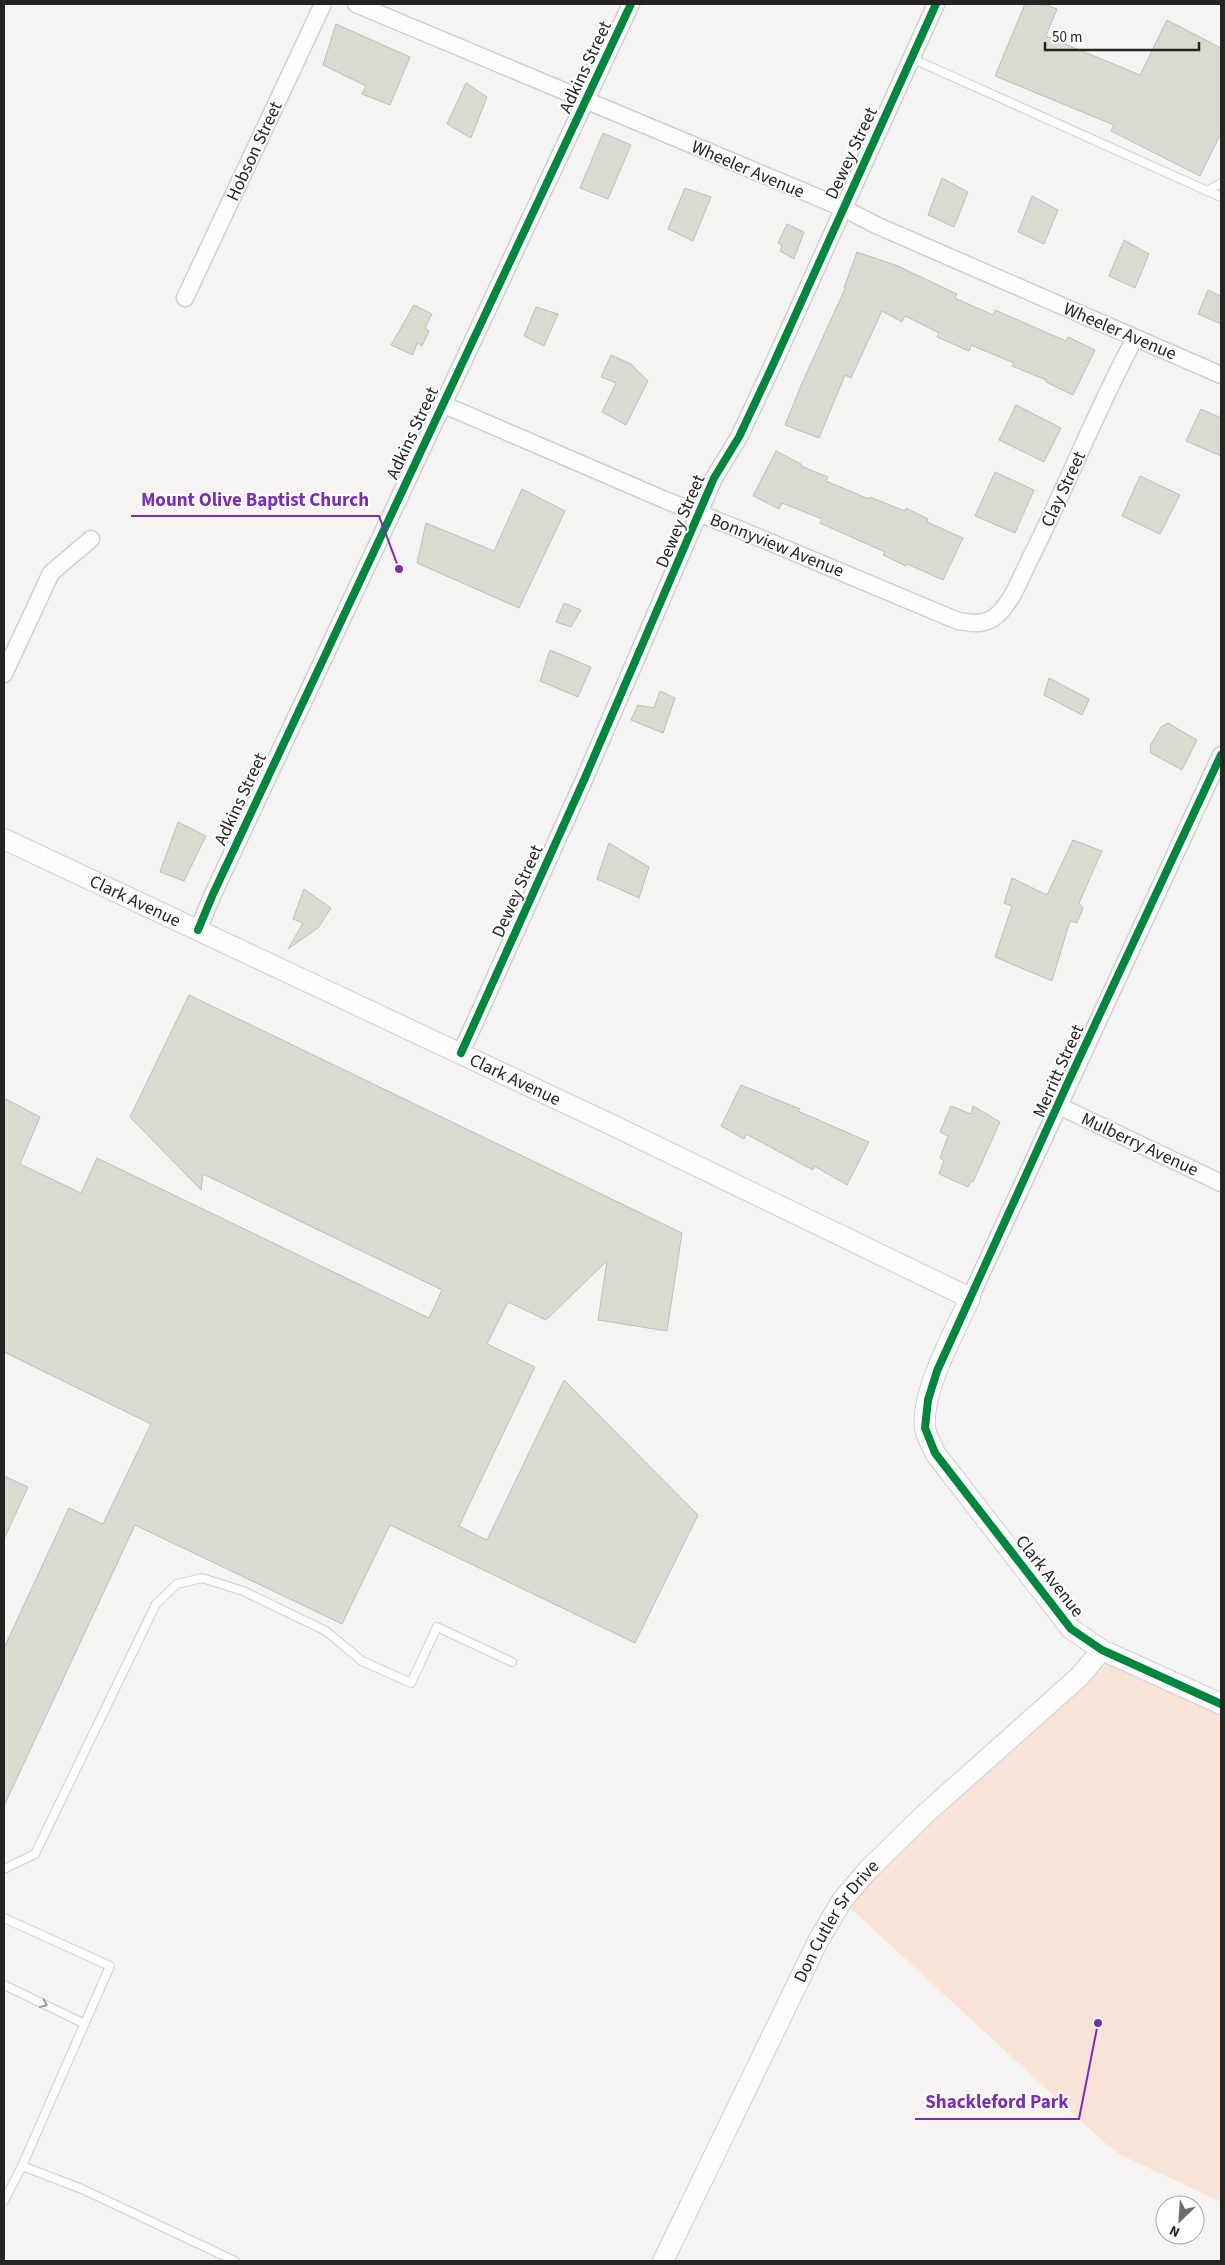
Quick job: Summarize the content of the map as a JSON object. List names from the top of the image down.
{
  "streets": {
    "street": [
      "Adkins Street",
      "Hobson Street",
      "Dewey Street",
      "Wheeler Avenue",
      "Clay Street",
      "Bonnyview Avenue",
      "Clark Avenue",
      "Merritt Street",
      "Mulberry Avenue",
      "Don Cutler Sr Drive"
    ]
  },
  "crossings": [
    ["Adkins Street", "Wheeler Avenue"],
    ["Adkins Street", "Bonnyview Avenue"],
    ["Adkins Street", "Clark Avenue"],
    ["Dewey Street", "Wheeler Avenue"],
    ["Dewey Street", "Bonnyview Avenue"],
    ["Dewey Street", "Clark Avenue"],
    ["Wheeler Avenue", "Clay Street"],
    ["Clay Street", "Bonnyview Avenue"],
    ["Clark Avenue", "Merritt Street"],
    ["Clark Avenue", "Don Cutler Sr Drive"],
    ["Merritt Street", "Mulberry Avenue"]
  ],
  "places": ["Mount Olive Baptist Church", "Shackleford Park"],
  "scale_bar": "50 m",
  "north": "bottom left"
}
